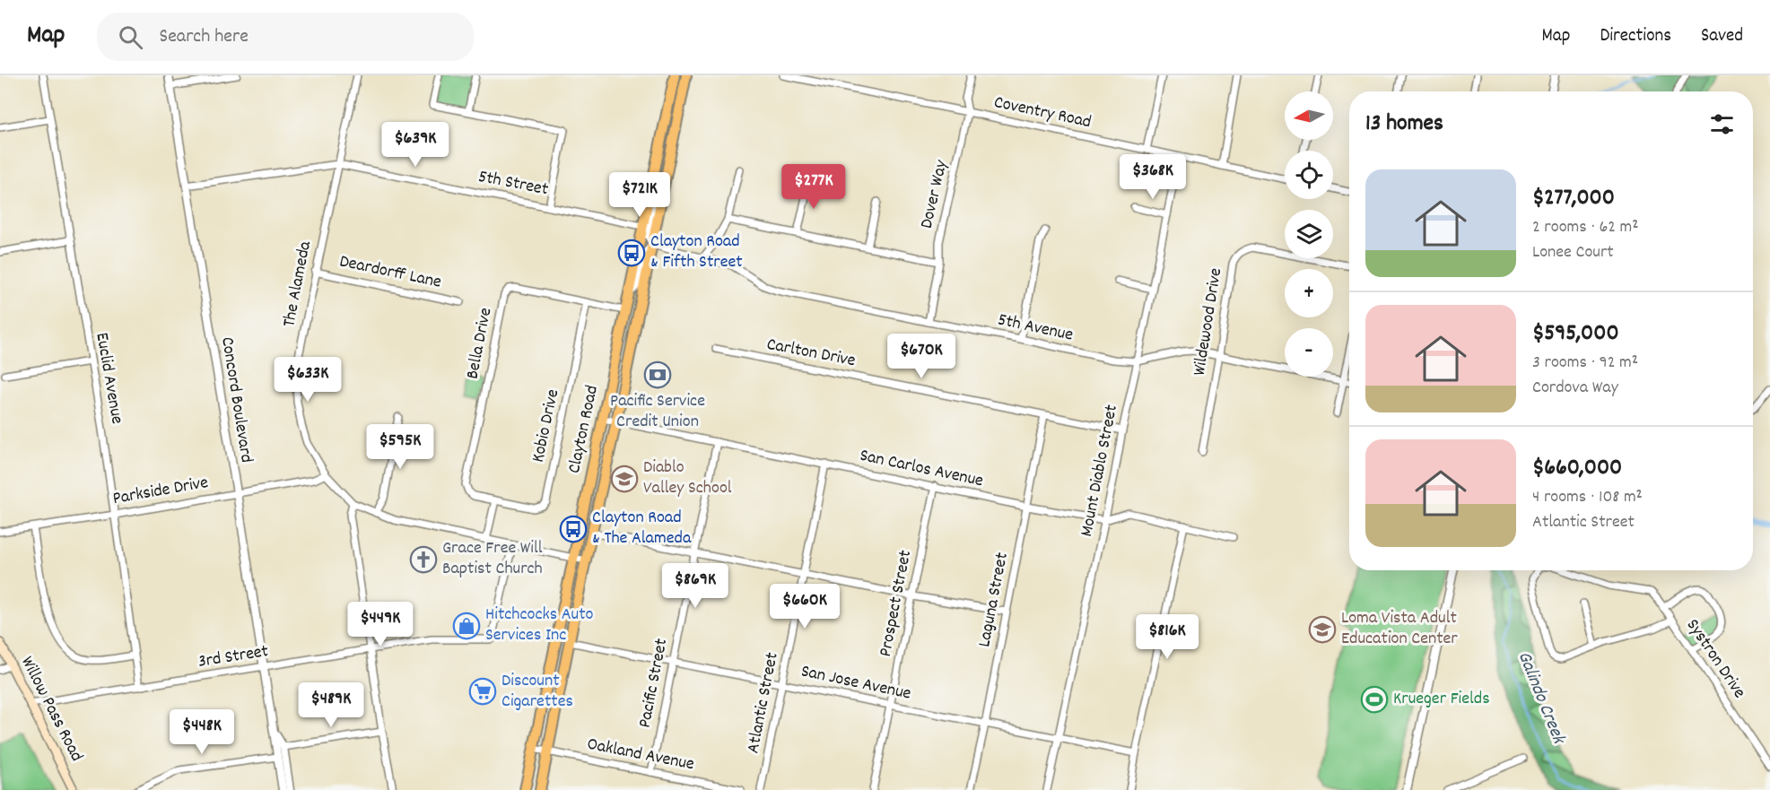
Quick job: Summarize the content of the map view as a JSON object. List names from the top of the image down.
{
  "streets": {
    "main road": ["Clayton Road", "Willow Pass Road"],
    "street": [
      "Coventry Road",
      "5th Street",
      "Dover Way",
      "Deardorff Lane",
      "The Alameda",
      "Wildewood Drive",
      "5th Avenue",
      "Bella Drive",
      "Carlton Drive",
      "Euclid Avenue",
      "Concord Boulevard",
      "Kobio Drive",
      "San Carlos Avenue",
      "Mount Diablo Street",
      "Parkside Drive",
      "Laguna Street",
      "Prospect Street",
      "3rd Street",
      "Systron Drive",
      "Pacific Street",
      "San Jose Avenue",
      "Atlantic Street",
      "Oakland Avenue"
    ]
  },
  "crossings": [
    ["Coventry Road", "Dover Way"],
    ["Coventry Road", "Mount Diablo Street"],
    ["5th Street", "The Alameda"],
    ["5th Street", "Concord Boulevard"],
    ["5th Street", "Clayton Road"],
    ["Dover Way", "5th Avenue"],
    ["Deardorff Lane", "The Alameda"],
    ["The Alameda", "Clayton Road"],
    ["The Alameda", "Parkside Drive"],
    ["The Alameda", "3rd Street"],
    ["Wildewood Drive", "5th Avenue"],
    ["5th Avenue", "Clayton Road"],
    ["5th Avenue", "Mount Diablo Street"],
    ["Bella Drive", "Kobio Drive"],
    ["Bella Drive", "Clayton Road"],
    ["Carlton Drive", "Mount Diablo Street"],
    ["Carlton Drive", "Laguna Street"],
    ["Euclid Avenue", "Parkside Drive"],
    ["Euclid Avenue", "3rd Street"],
    ["Concord Boulevard", "Parkside Drive"],
    ["Concord Boulevard", "3rd Street"],
    ["Clayton Road", "San Carlos Avenue"],
    ["Clayton Road", "San Jose Avenue"],
    ["Clayton Road", "Oakland Avenue"],
    ["San Carlos Avenue", "Mount Diablo Street"],
    ["San Carlos Avenue", "Laguna Street"],
    ["San Carlos Avenue", "Prospect Street"],
    ["San Carlos Avenue", "Pacific Street"],
    ["San Carlos Avenue", "Atlantic Street"],
    ["Mount Diablo Street", "San Jose Avenue"],
    ["Laguna Street", "San Jose Avenue"],
    ["Prospect Street", "San Jose Avenue"],
    ["3rd Street", "Willow Pass Road"],
    ["Pacific Street", "San Jose Avenue"],
    ["Pacific Street", "Oakland Avenue"],
    ["San Jose Avenue", "Atlantic Street"]
  ],
  "water": ["Galindo Creek"],
  "places": {
    "bus stop": ["Clayton Road & Fifth Street", "Clayton Road & The Alameda"],
    "bank": ["Pacific Service Credit Union"],
    "school or university": ["Diablo Valley School", "Loma Vista Adult Education Center"],
    "church": ["Grace Free Will Baptist Church"],
    "shop": ["Hitchcocks Auto Services Inc"],
    "supermarket": ["Discount Cigarettes"],
    "sports": ["Krueger Fields"]
  },
  "north": "left",
  "page": {
    "header": "Map",
    "search": "Search here",
    "nav": ["Map", "Directions", "Saved"],
    "map_buttons": ["+", "−"],
    "heading": "13 homes",
    "price": [
      "$639K",
      "$368K",
      "$277K",
      "$721K",
      "$670K",
      "$633K",
      "$595K",
      "$869K",
      "$660K",
      "$449K",
      "$816K",
      "$489K",
      "$448K"
    ],
    "list": [
      {
        "name": "$277,000",
        "note": "2 rooms · 62 m² · Lonee Court"
      },
      {
        "name": "$595,000",
        "note": "3 rooms · 92 m² · Cordova Way"
      },
      {
        "name": "$660,000",
        "note": "4 rooms · 108 m² · Atlantic Street"
      }
    ]
  }
}
